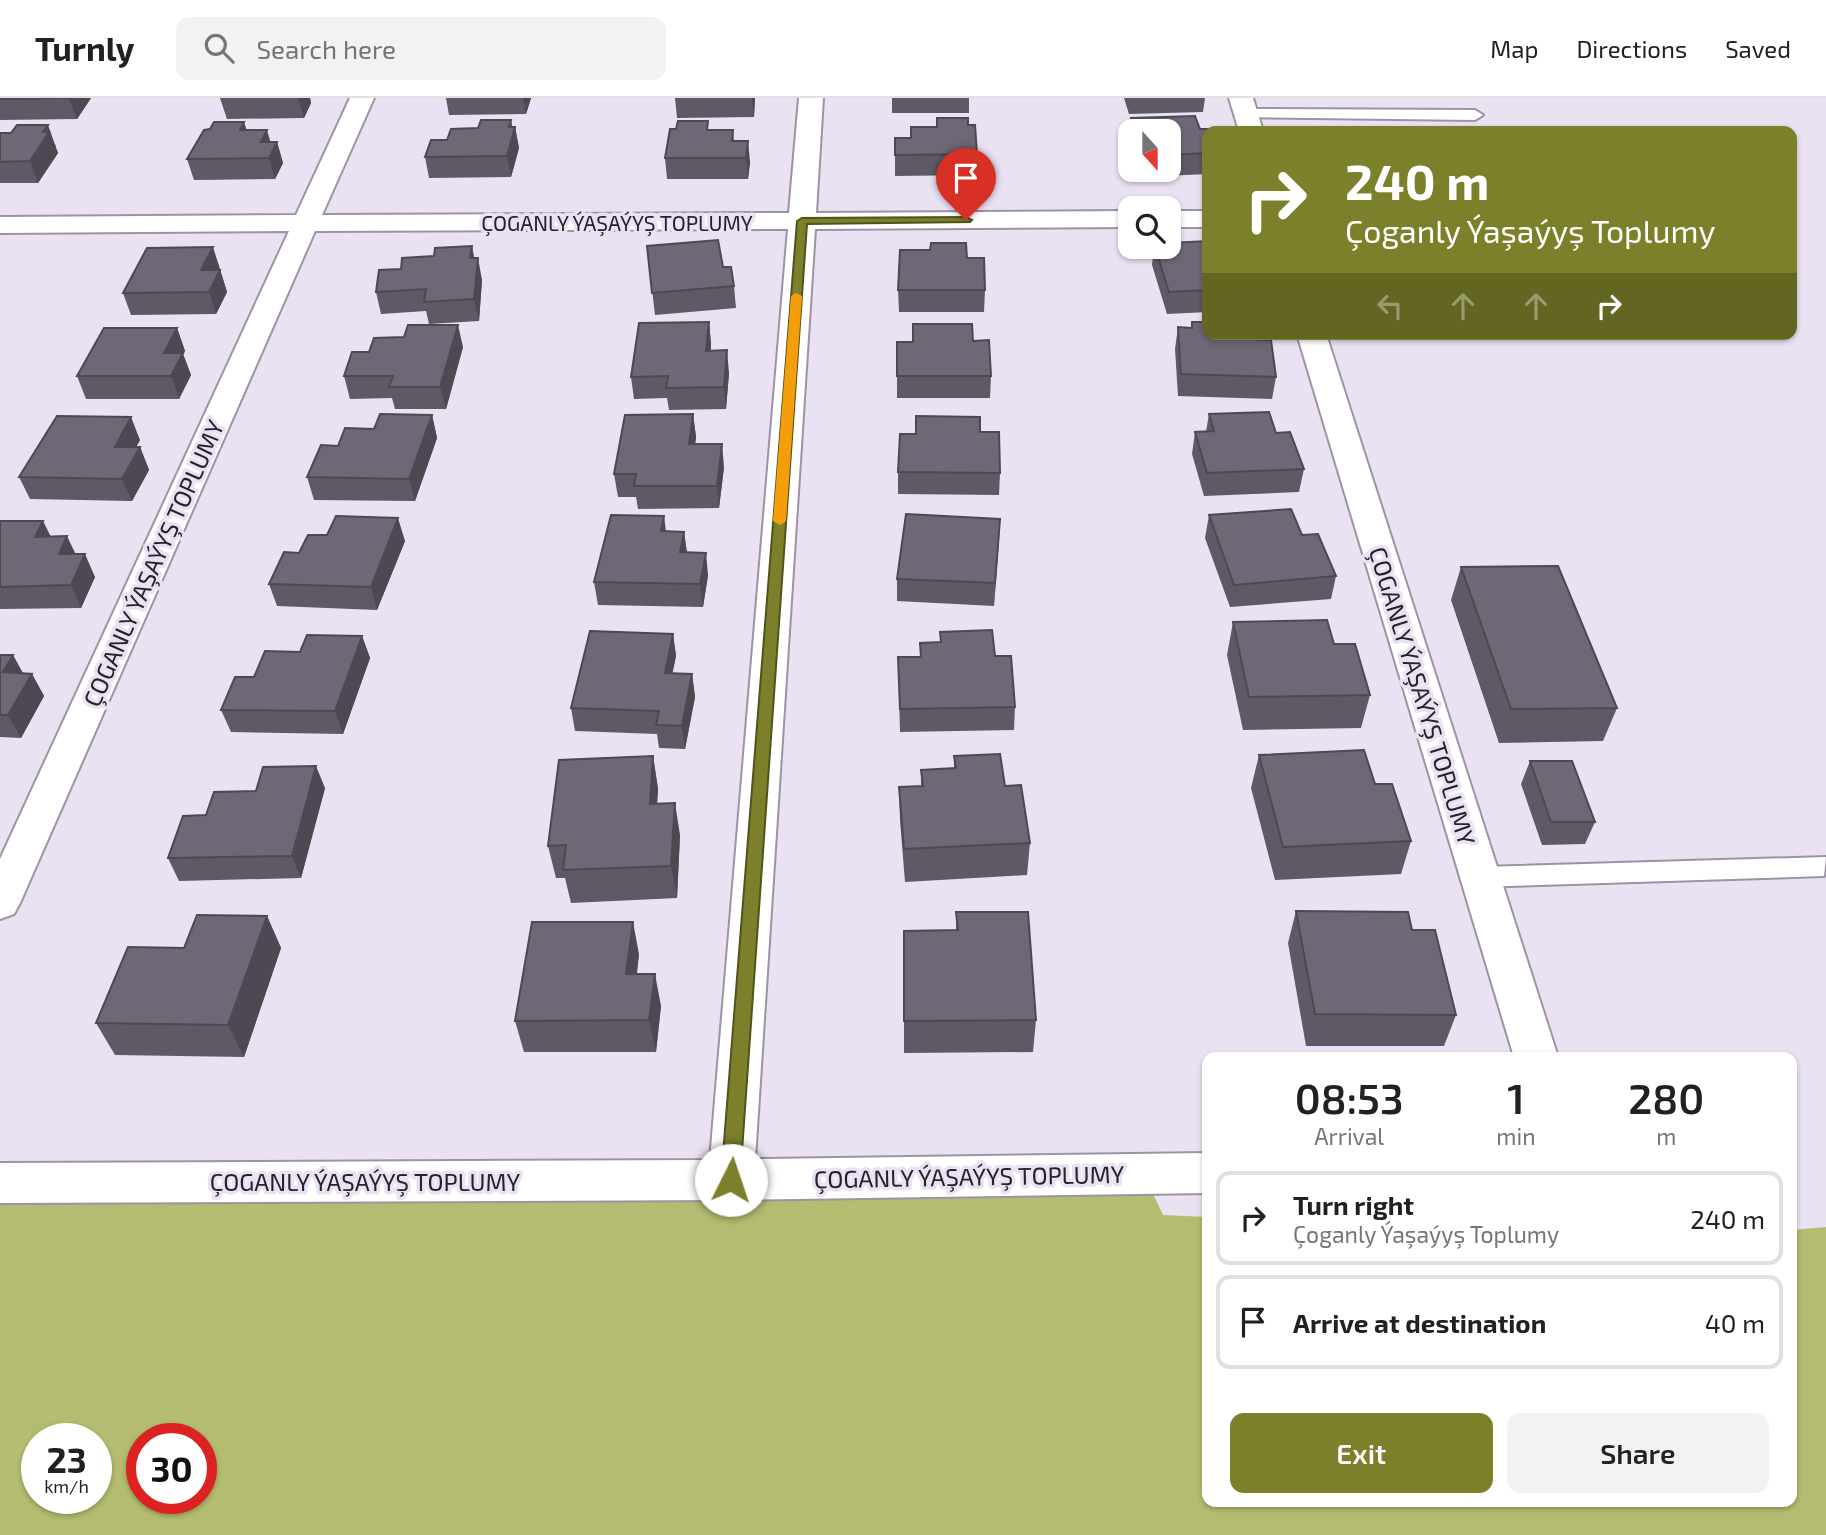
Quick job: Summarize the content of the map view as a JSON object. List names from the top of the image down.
{
  "streets": {
    "street": ["ÇOGANLY ÝAŞAÝYŞ TOPLUMY"]
  },
  "north": "bottom",
  "page": {
    "header": "Turnly",
    "search": "Search here",
    "nav": ["Map", "Directions", "Saved"],
    "turn": ["240 m", "Çoganly Ýaşaýyş Toplumy"],
    "eta": [
      "08:53",
      "Arrival",
      "1",
      "min",
      "280",
      "m"
    ],
    "list": [
      {
        "name": "Turn right",
        "note": "Çoganly Ýaşaýyş Toplumy",
        "value": "240 m"
      },
      {
        "name": "Arrive at destination",
        "value": "40 m"
      }
    ],
    "buttons": ["Exit", "Share"],
    "speed": "23 km/h",
    "limit": "30"
  }
}
